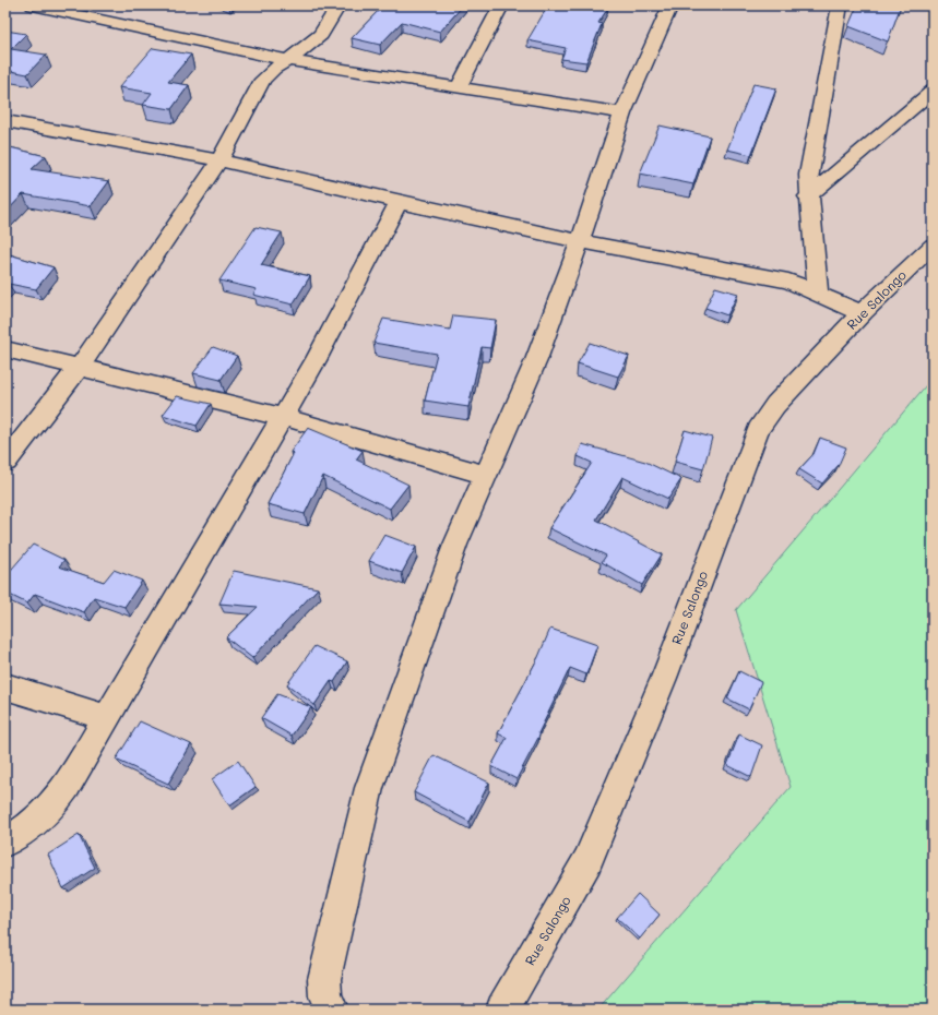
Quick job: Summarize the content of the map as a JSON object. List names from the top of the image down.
{
  "streets": {
    "street": ["Rue Salongo"]
  }
}
